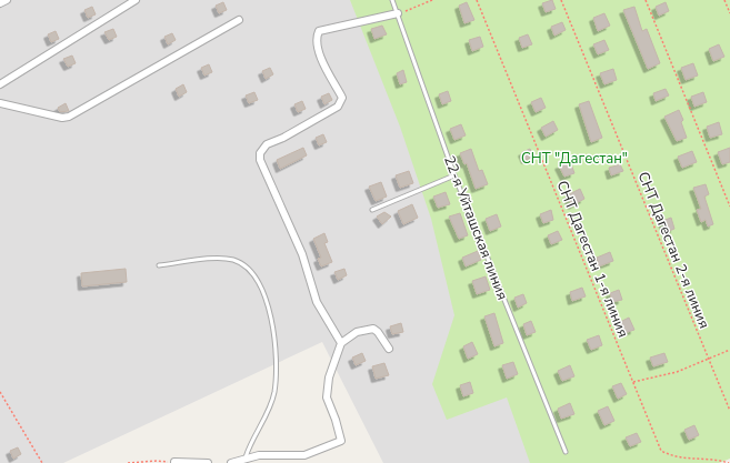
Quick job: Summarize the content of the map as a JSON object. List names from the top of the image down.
{
  "streets": {
    "lane": ["22-я Уйташская линия"],
    "path": ["СНТ Дагестан 2-я линия", "СНТ Дагестан 1-я линия"]
  },
  "parks": ["СНТ \"Дагестан\""]
}
